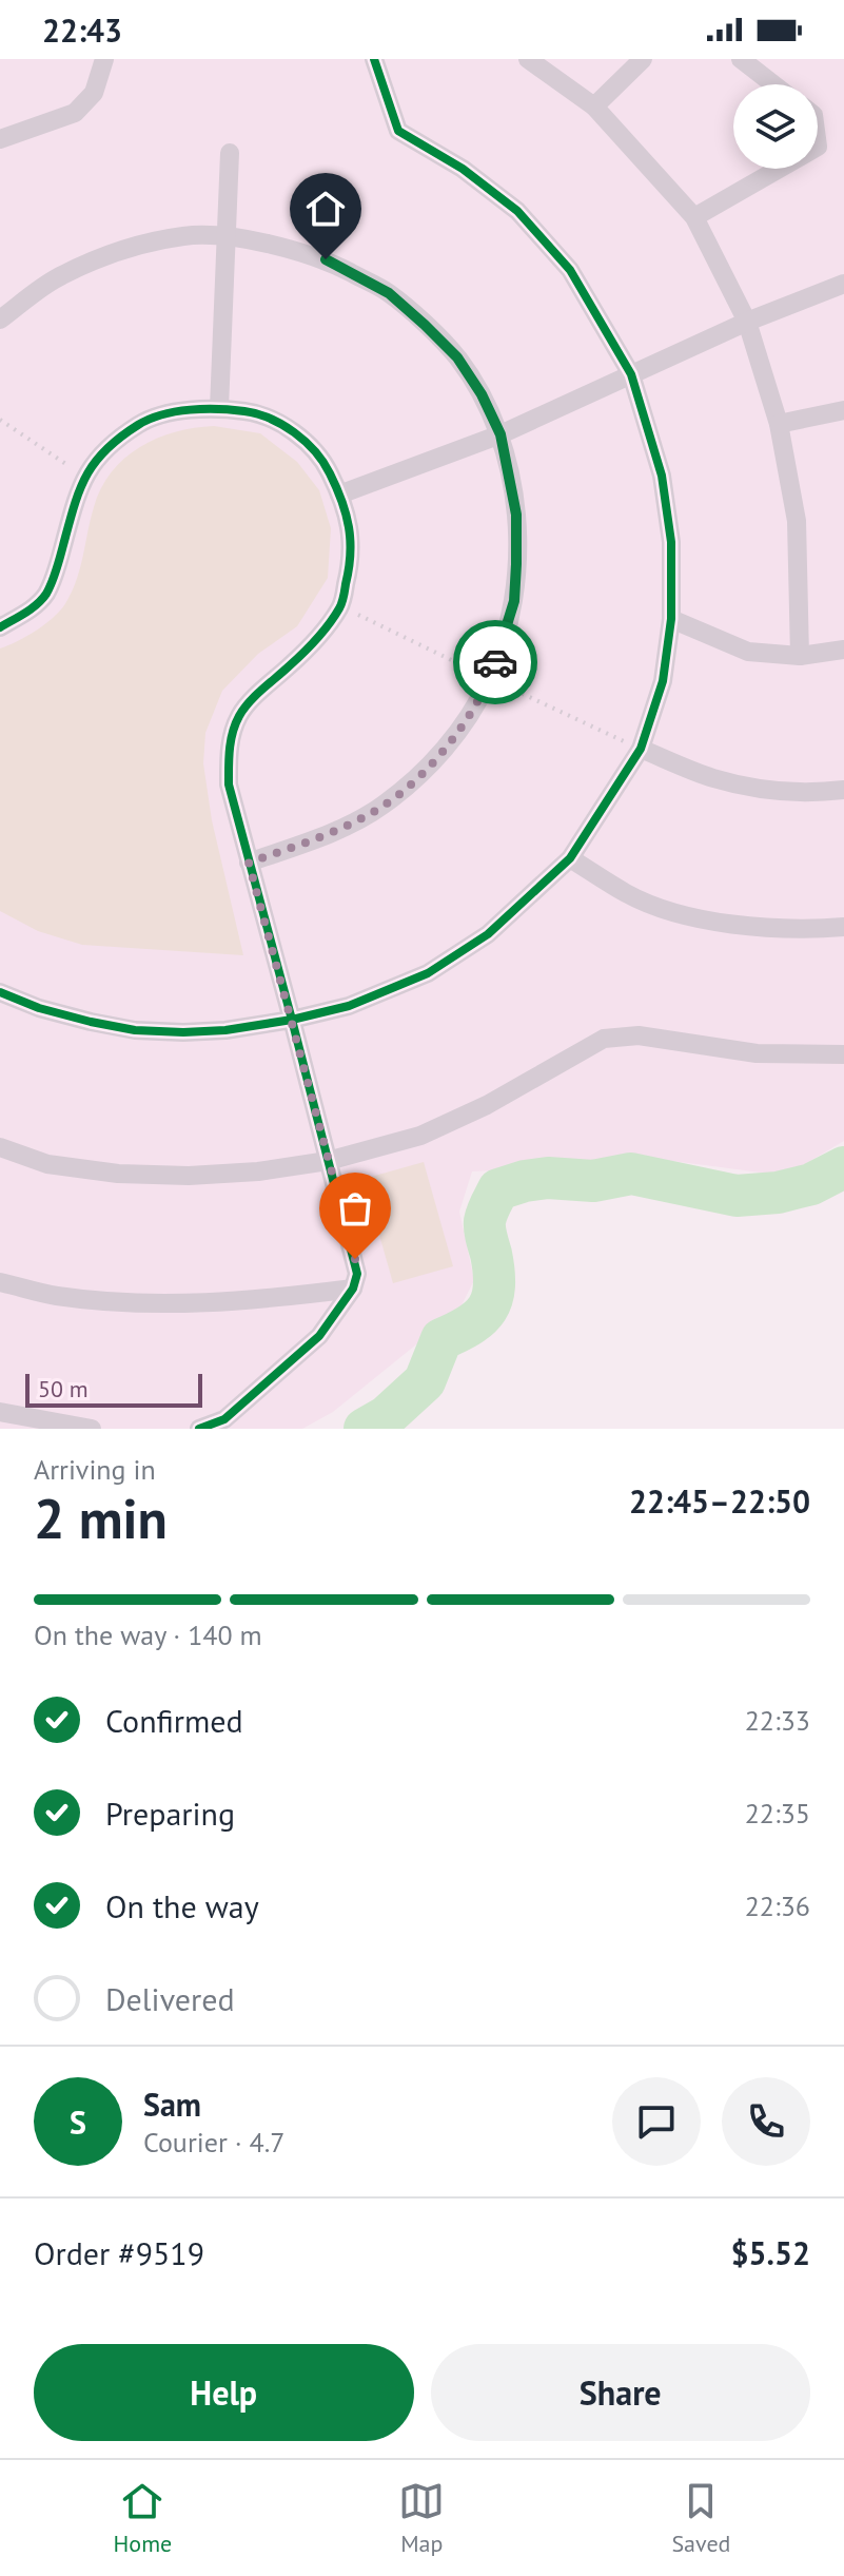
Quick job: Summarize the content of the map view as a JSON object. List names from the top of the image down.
{
  "scale_bar": "50 m",
  "page": {
    "status": "22:43",
    "scale": "50 m",
    "heading": ["2 min", "Arriving in", "22:45–22:50"],
    "panel": [
      "Sam",
      "Courier · 4.7",
      "Order #9519",
      "$5.52"
    ],
    "bar": "On the way · 140 m",
    "list": [
      ["Confirmed", "22:33"],
      ["Preparing", "22:35"],
      ["On the way", "22:36"],
      "Delivered"
    ],
    "round": "S",
    "buttons": ["Help", "Share"],
    "tabs": ["Home", "Map", "Saved"]
  }
}
